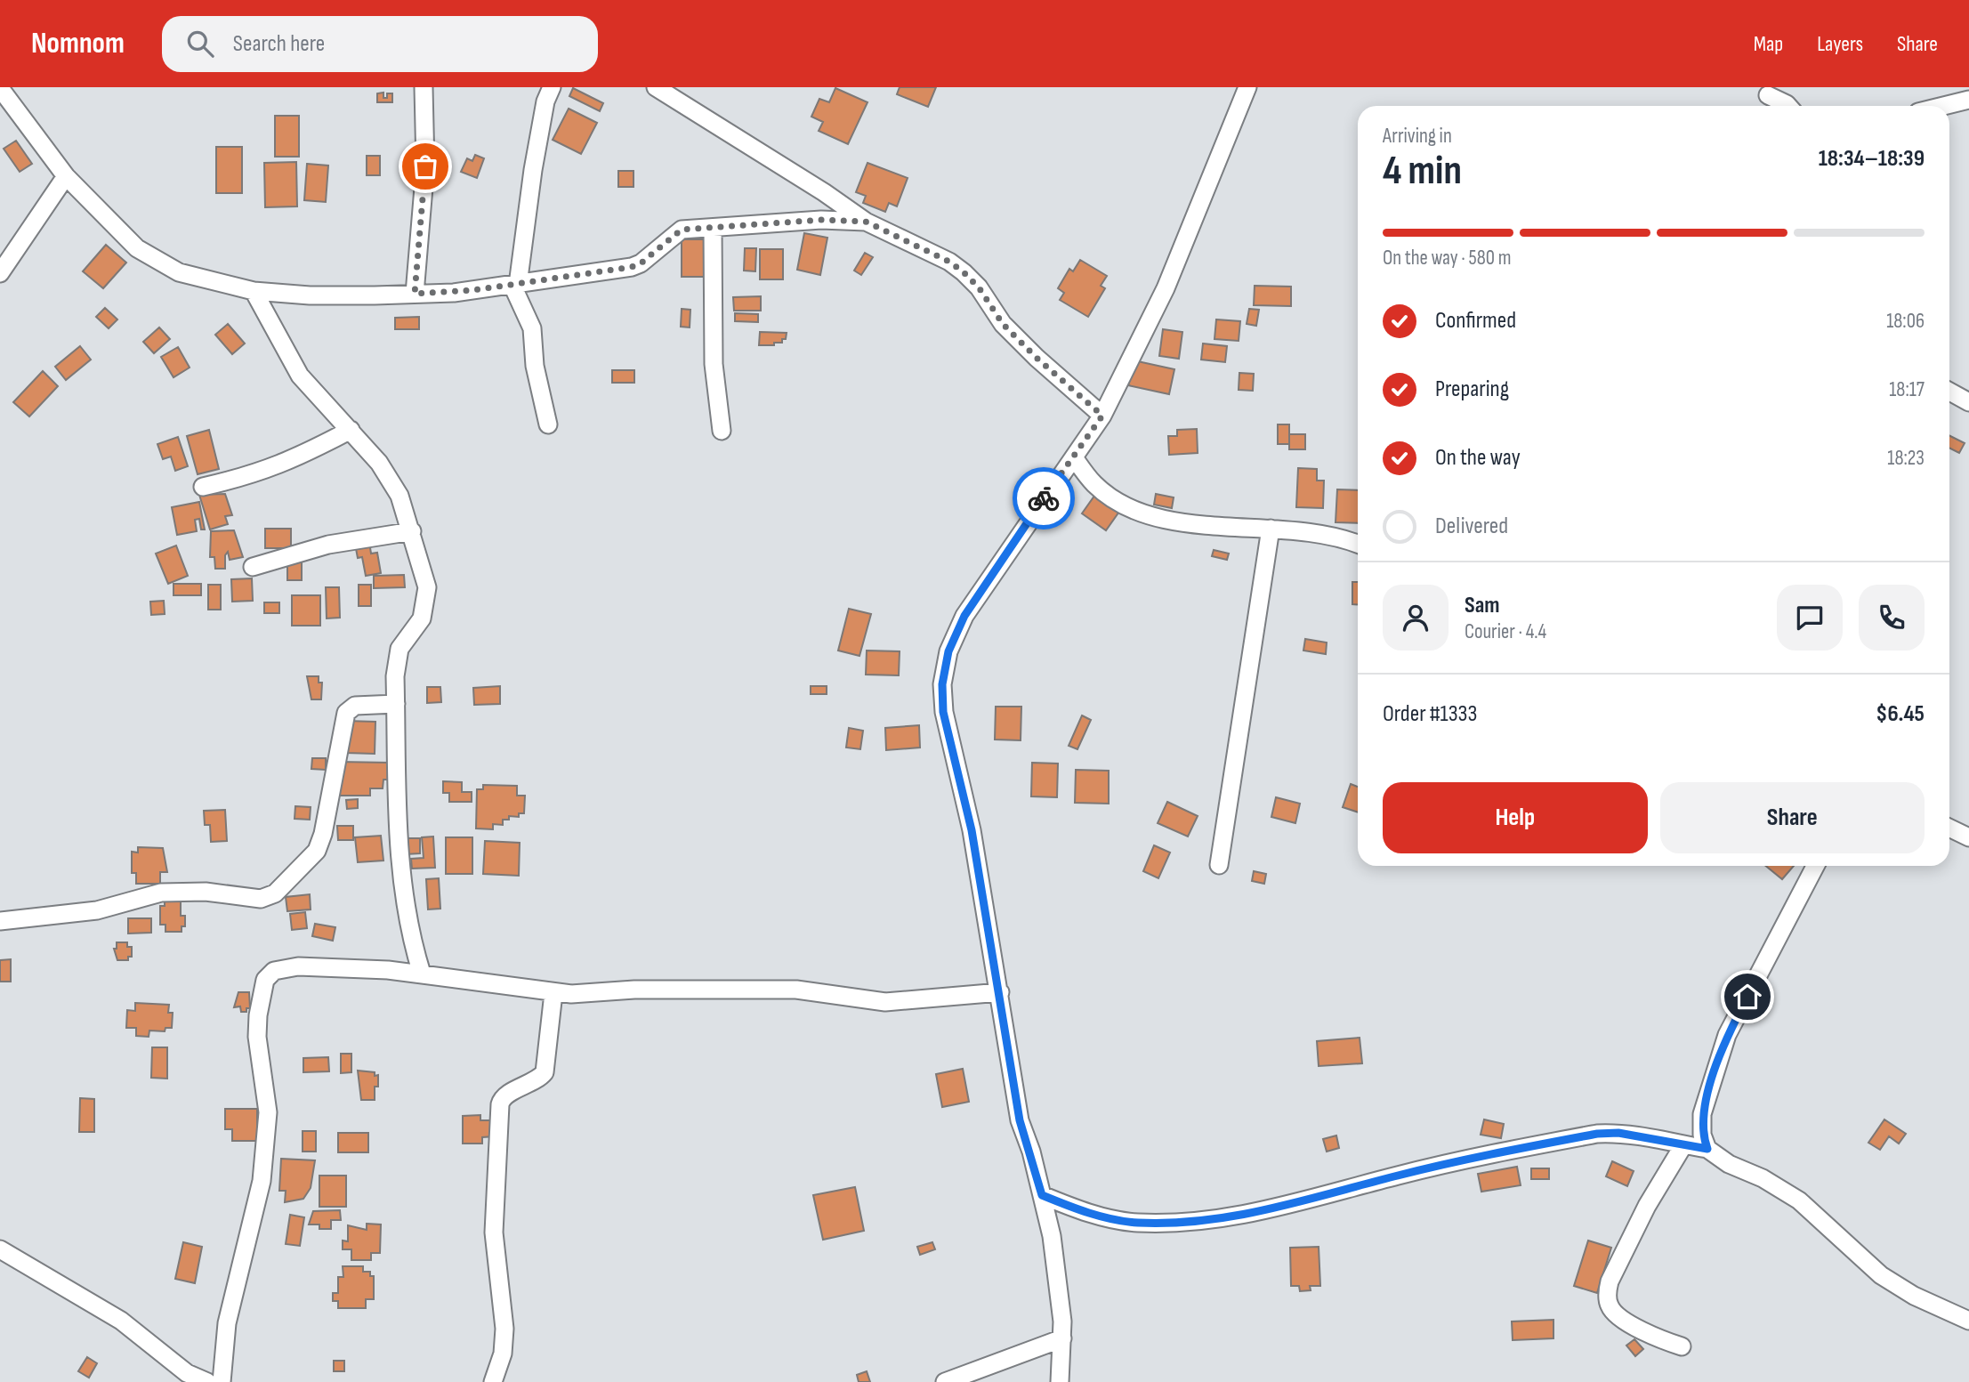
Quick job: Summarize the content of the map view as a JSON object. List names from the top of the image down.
{
  "page": {
    "header": "Nomnom",
    "search": "Search here",
    "nav": ["Map", "Layers", "Share"],
    "heading": ["4 min", "Arriving in", "18:34–18:39"],
    "panel": [
      "Sam",
      "Courier · 4.4",
      "Order #1333",
      "$6.45"
    ],
    "bar": "On the way · 580 m",
    "list": [
      ["Confirmed", "18:06"],
      ["Preparing", "18:17"],
      ["On the way", "18:23"],
      "Delivered"
    ],
    "buttons": ["Help", "Share"]
  }
}
